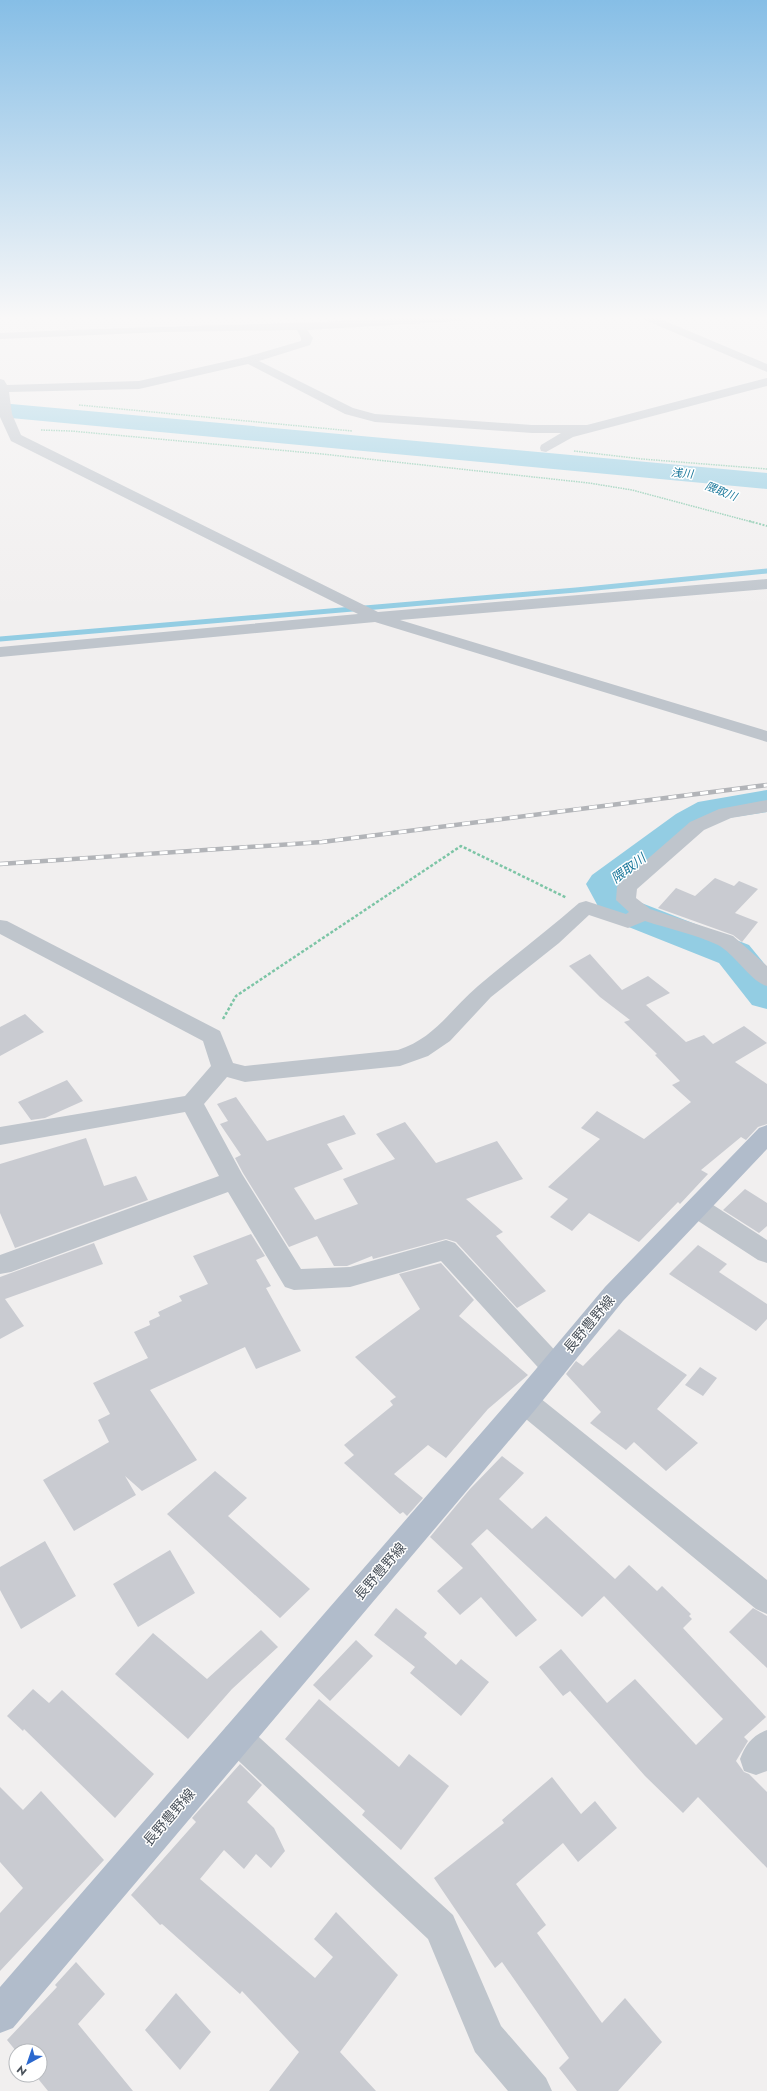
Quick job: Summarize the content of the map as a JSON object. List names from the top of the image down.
{
  "streets": {
    "main road": ["長野豊野線"]
  },
  "water": ["浅川", "隈取川"],
  "north": "bottom left"
}
